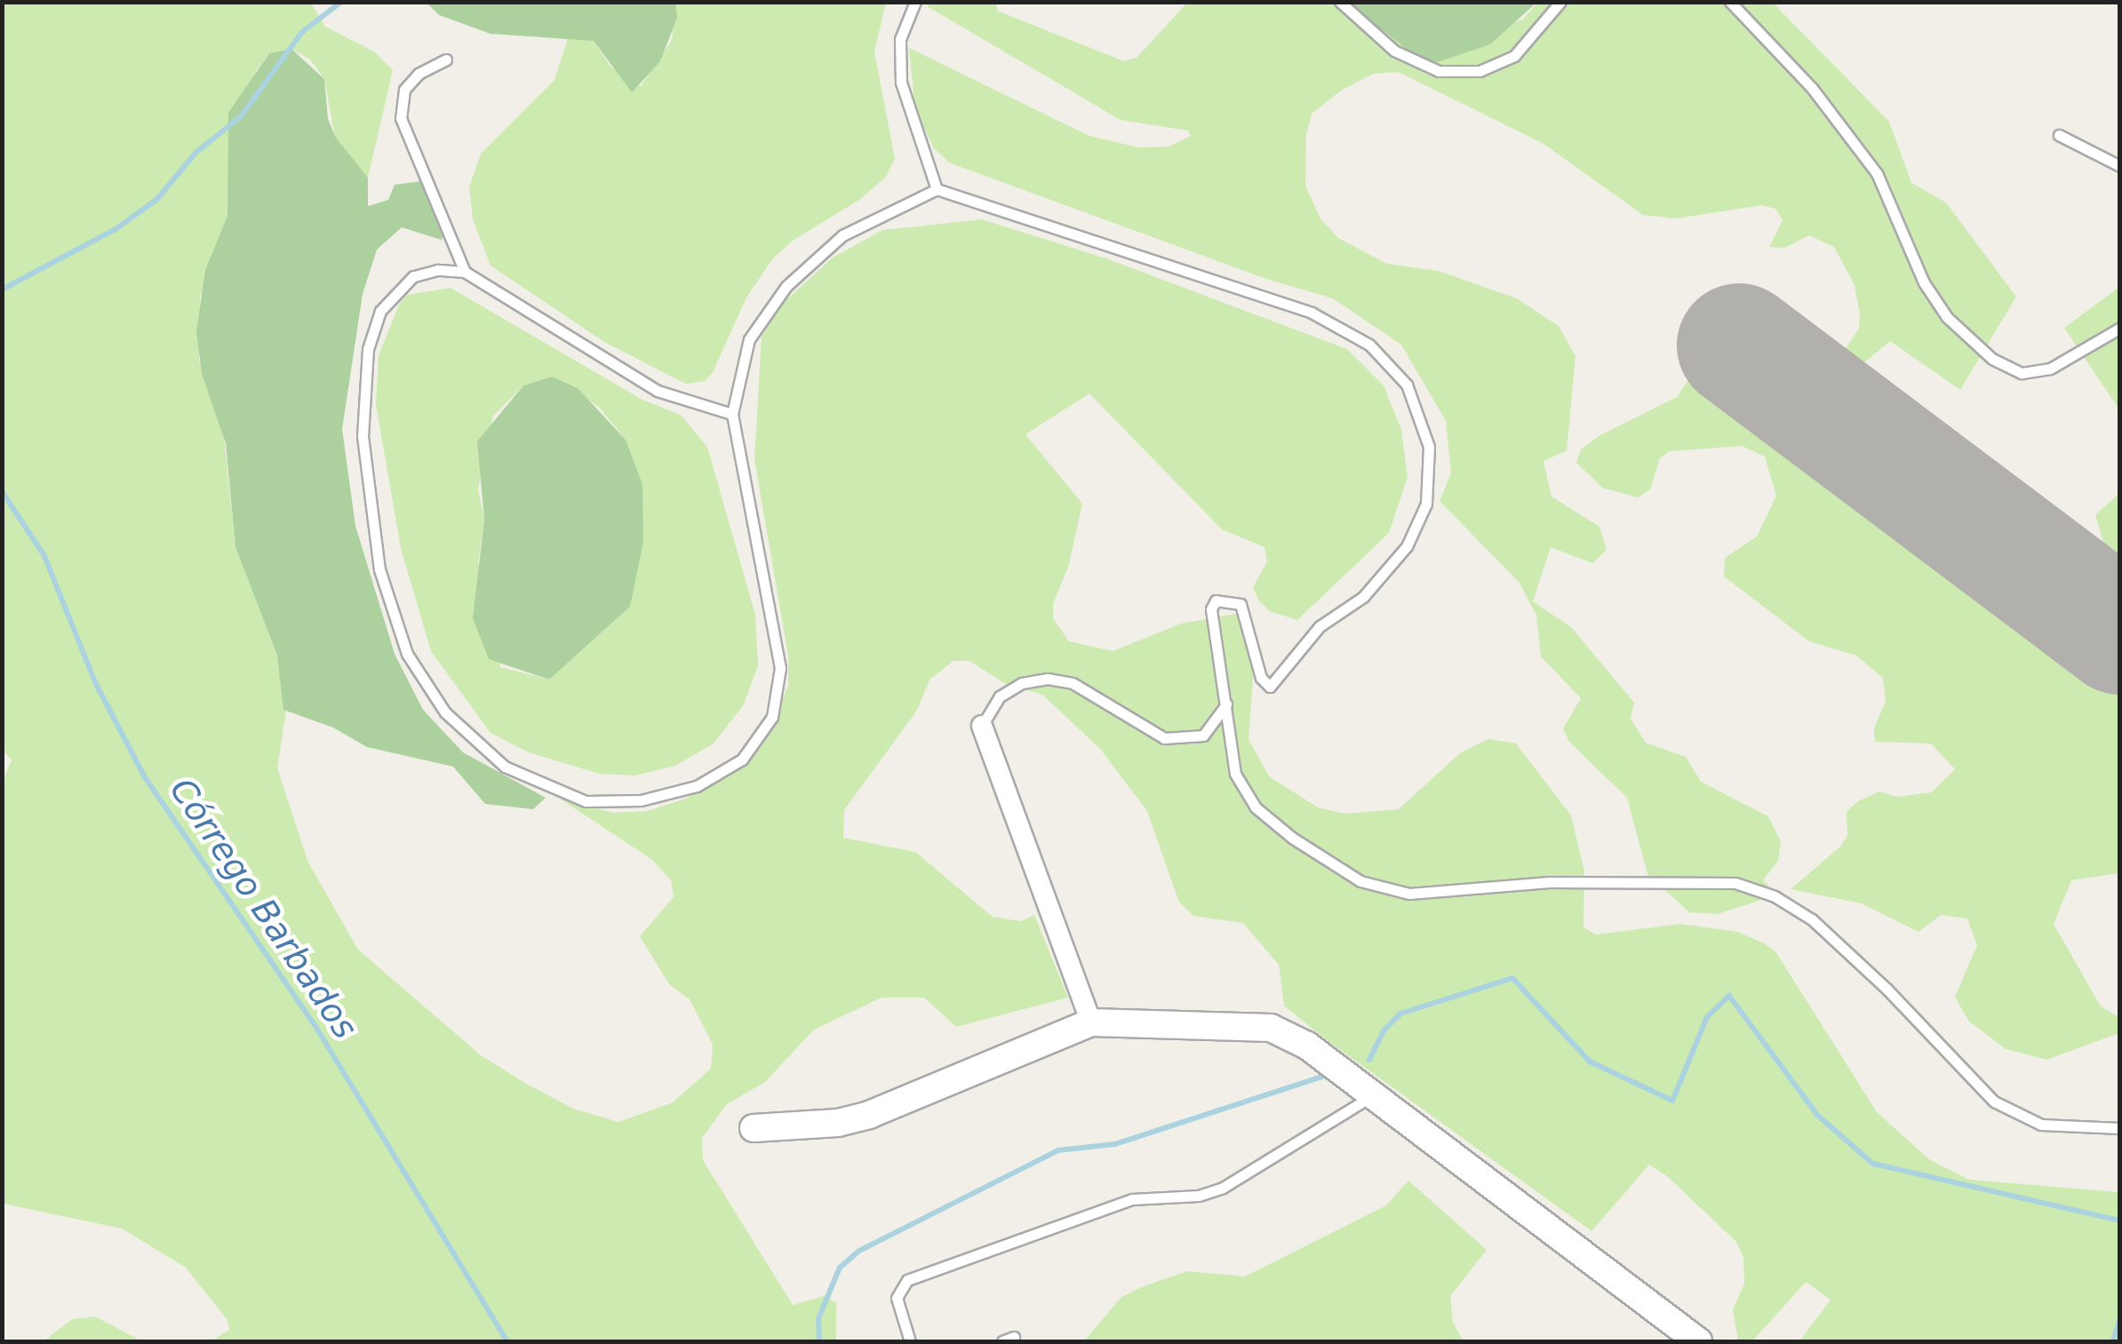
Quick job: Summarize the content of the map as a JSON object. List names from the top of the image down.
{
  "water": ["Córrego Barbados"]
}
